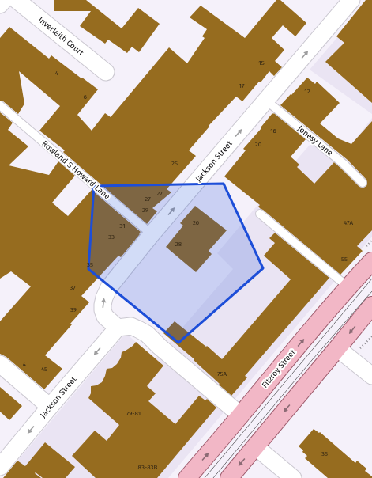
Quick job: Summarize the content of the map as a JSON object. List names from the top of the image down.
{
  "streets": {
    "main road": ["Fitzroy Street"],
    "street": ["Inverleith Court", "Jackson Street"],
    "lane": ["Jonesy Lane", "Rowland S Howard Lane"]
  },
  "crossings": [
    ["Jonesy Lane", "Jackson Street"],
    ["Jackson Street", "Rowland S Howard Lane"]
  ],
  "house_numbers": [
    "15",
    "4",
    "17",
    "12",
    "6",
    "16",
    "20",
    "25",
    "27",
    "27",
    "29",
    "26",
    "47A",
    "31",
    "33",
    "28",
    "55",
    "35",
    "37",
    "39",
    "4",
    "45",
    "75A",
    "79-81",
    "35",
    "83-83B"
  ]
}
